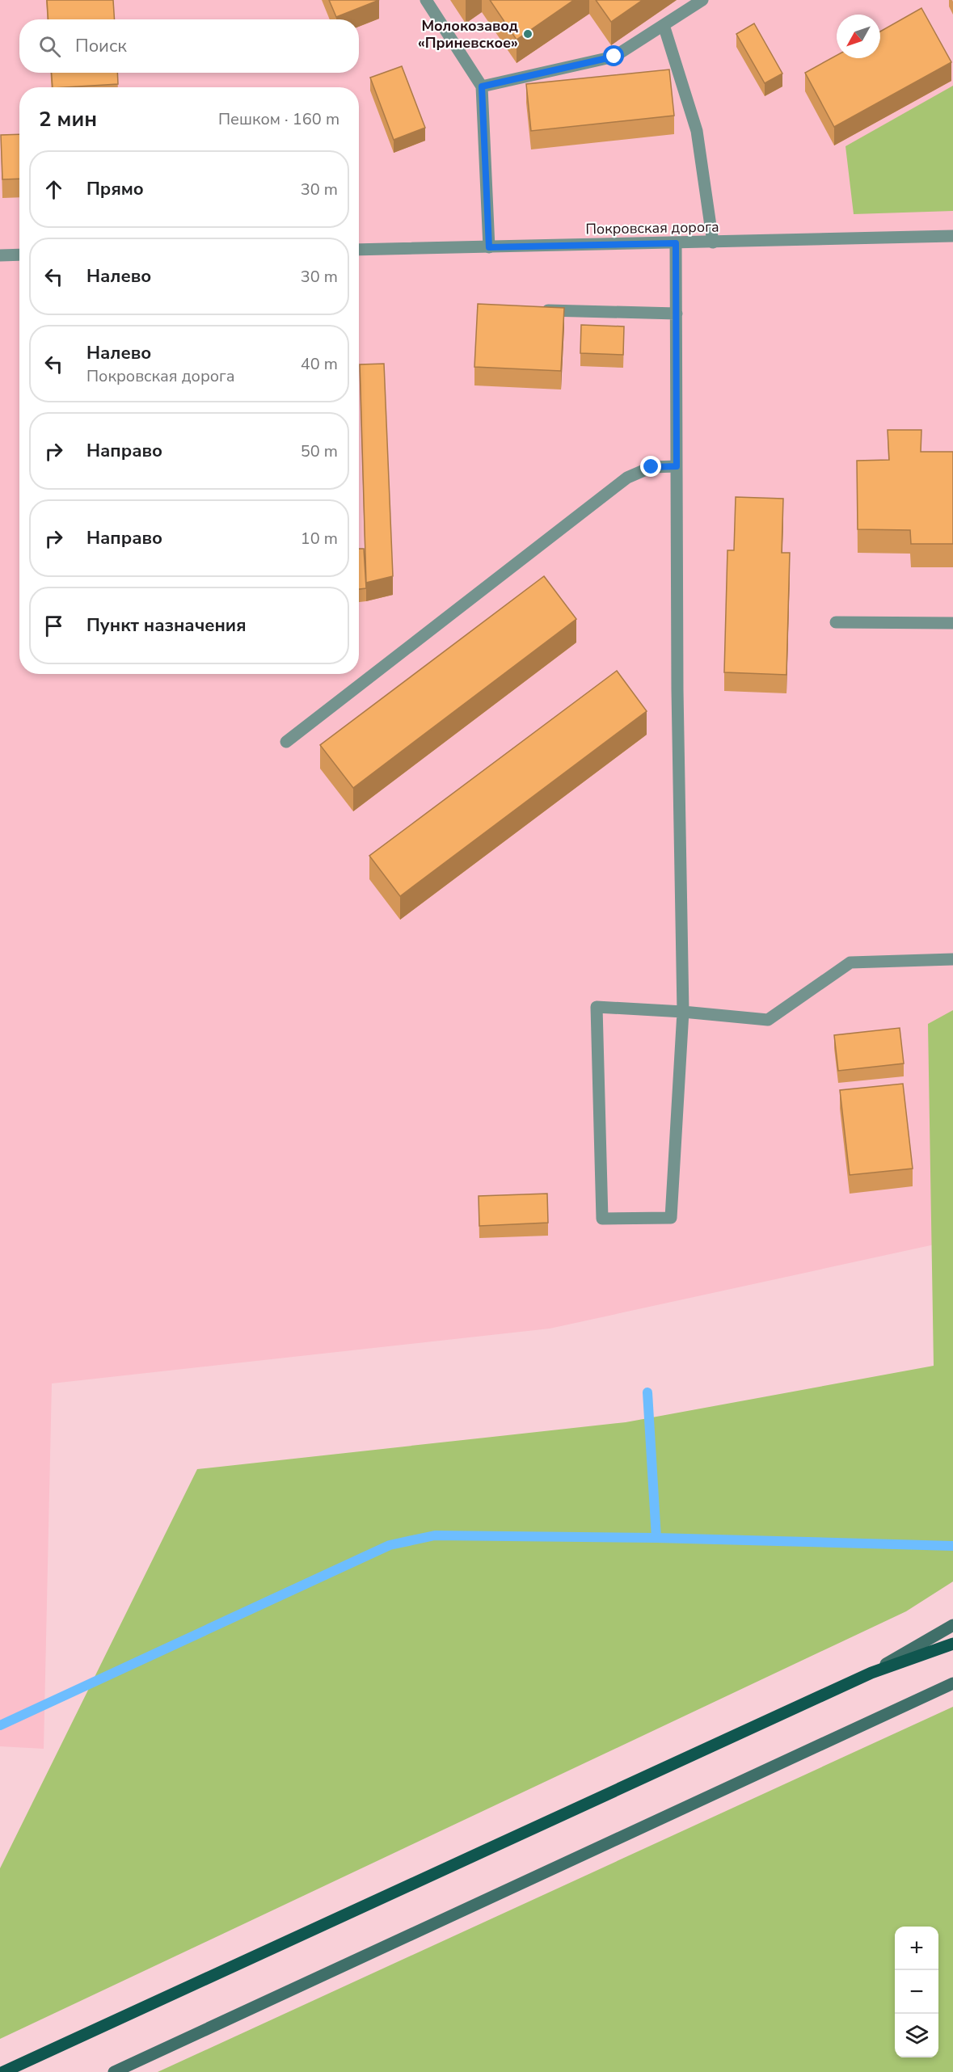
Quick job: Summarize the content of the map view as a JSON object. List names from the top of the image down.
{
  "streets": {
    "street": ["Покровская дорога"]
  },
  "places": ["Молокозавод «Приневское»"],
  "north": "bottom left",
  "page": {
    "search": "Поиск",
    "heading": ["2 мин", "Пешком · 160 m"],
    "list": [
      ["Прямо", "30 m"],
      ["Налево", "30 m"],
      ["Налево", "Покровская дорога", "40 m"],
      ["Направо", "50 m"],
      ["Направо", "10 m"],
      "Пункт назначения"
    ],
    "map_buttons": ["+", "−"]
  }
}
